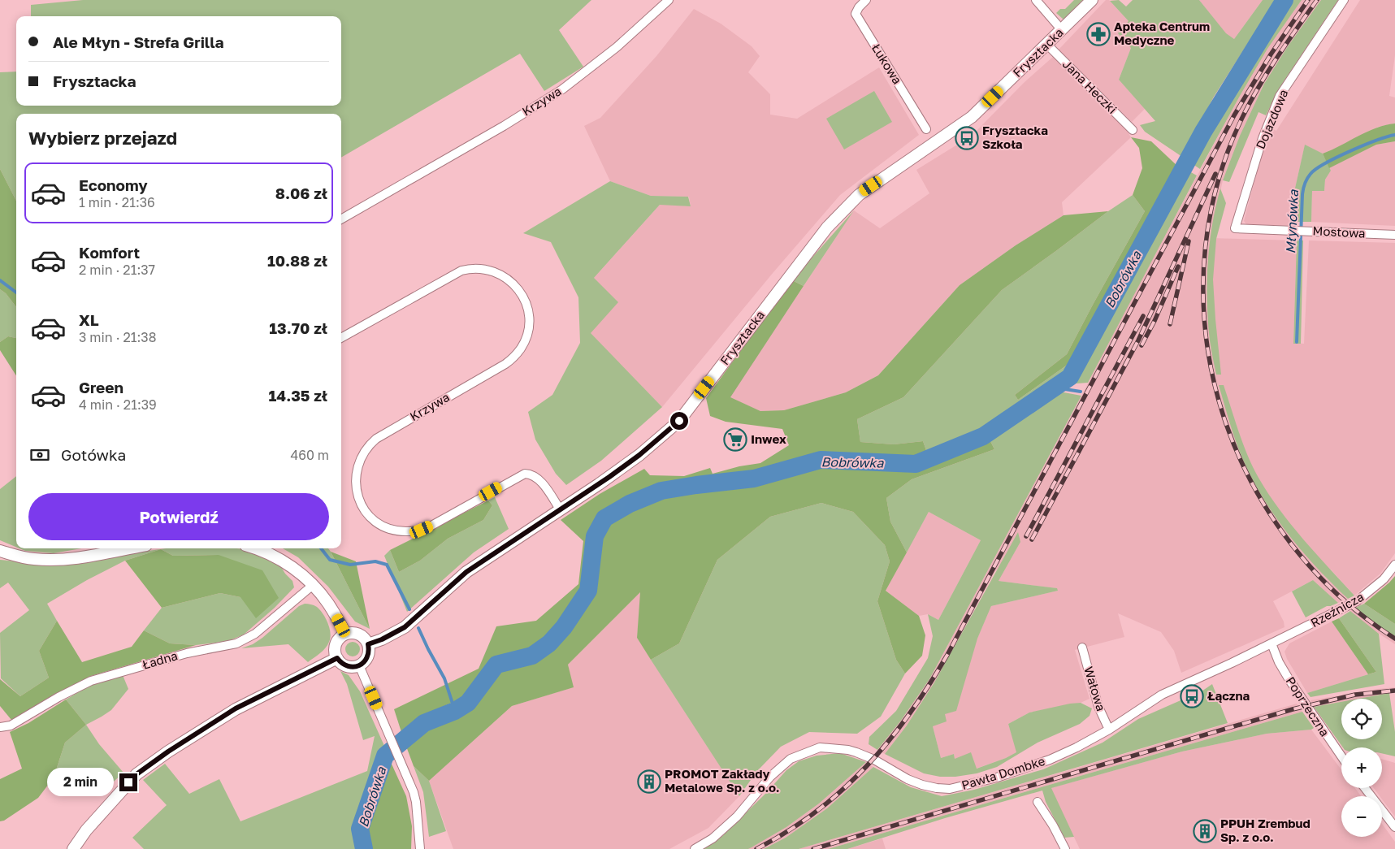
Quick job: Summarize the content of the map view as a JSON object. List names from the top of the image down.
{
  "streets": {
    "street": [
      "Frysztacka",
      "Łukowa",
      "Jana Heczki",
      "Krzywa",
      "Dojazdowa",
      "Mostowa",
      "Rzeźnicza",
      "Ładna",
      "Wałowa",
      "Poprzeczna",
      "Pawła Dombke"
    ]
  },
  "crossings": [
    ["Frysztacka", "Jana Heczki"],
    ["Frysztacka", "Krzywa"],
    ["Dojazdowa", "Mostowa"],
    ["Rzeźnicza", "Poprzeczna"],
    ["Wałowa", "Pawła Dombke"]
  ],
  "water": ["Młynówka", "Bobrówka"],
  "places": {
    "pharmacy": ["Apteka Centrum Medyczne"],
    "bus stop": ["Frysztacka Szkoła", "Łączna"],
    "supermarket": ["Inwex"],
    "building": ["PROMOT Zakłady Metalowe Sp. z o.o.", "PPUH Zrembud Sp. z o.o."]
  },
  "page": {
    "banner": ["Ale Młyn - Strefa Grilla", "Frysztacka"],
    "heading": "Wybierz przejazd",
    "list": [
      {
        "name": "Economy",
        "note": "1 min · 21:36",
        "value": "8.06 zł"
      },
      {
        "name": "Komfort",
        "note": "2 min · 21:37",
        "value": "10.88 zł"
      },
      {
        "name": "XL",
        "note": "3 min · 21:38",
        "value": "13.70 zł"
      },
      {
        "name": "Green",
        "note": "4 min · 21:39",
        "value": "14.35 zł"
      }
    ],
    "pay": ["Gotówka", "460 m"],
    "buttons": "Potwierdź",
    "map_buttons": ["+", "−"],
    "bubble": "2 min"
  }
}
